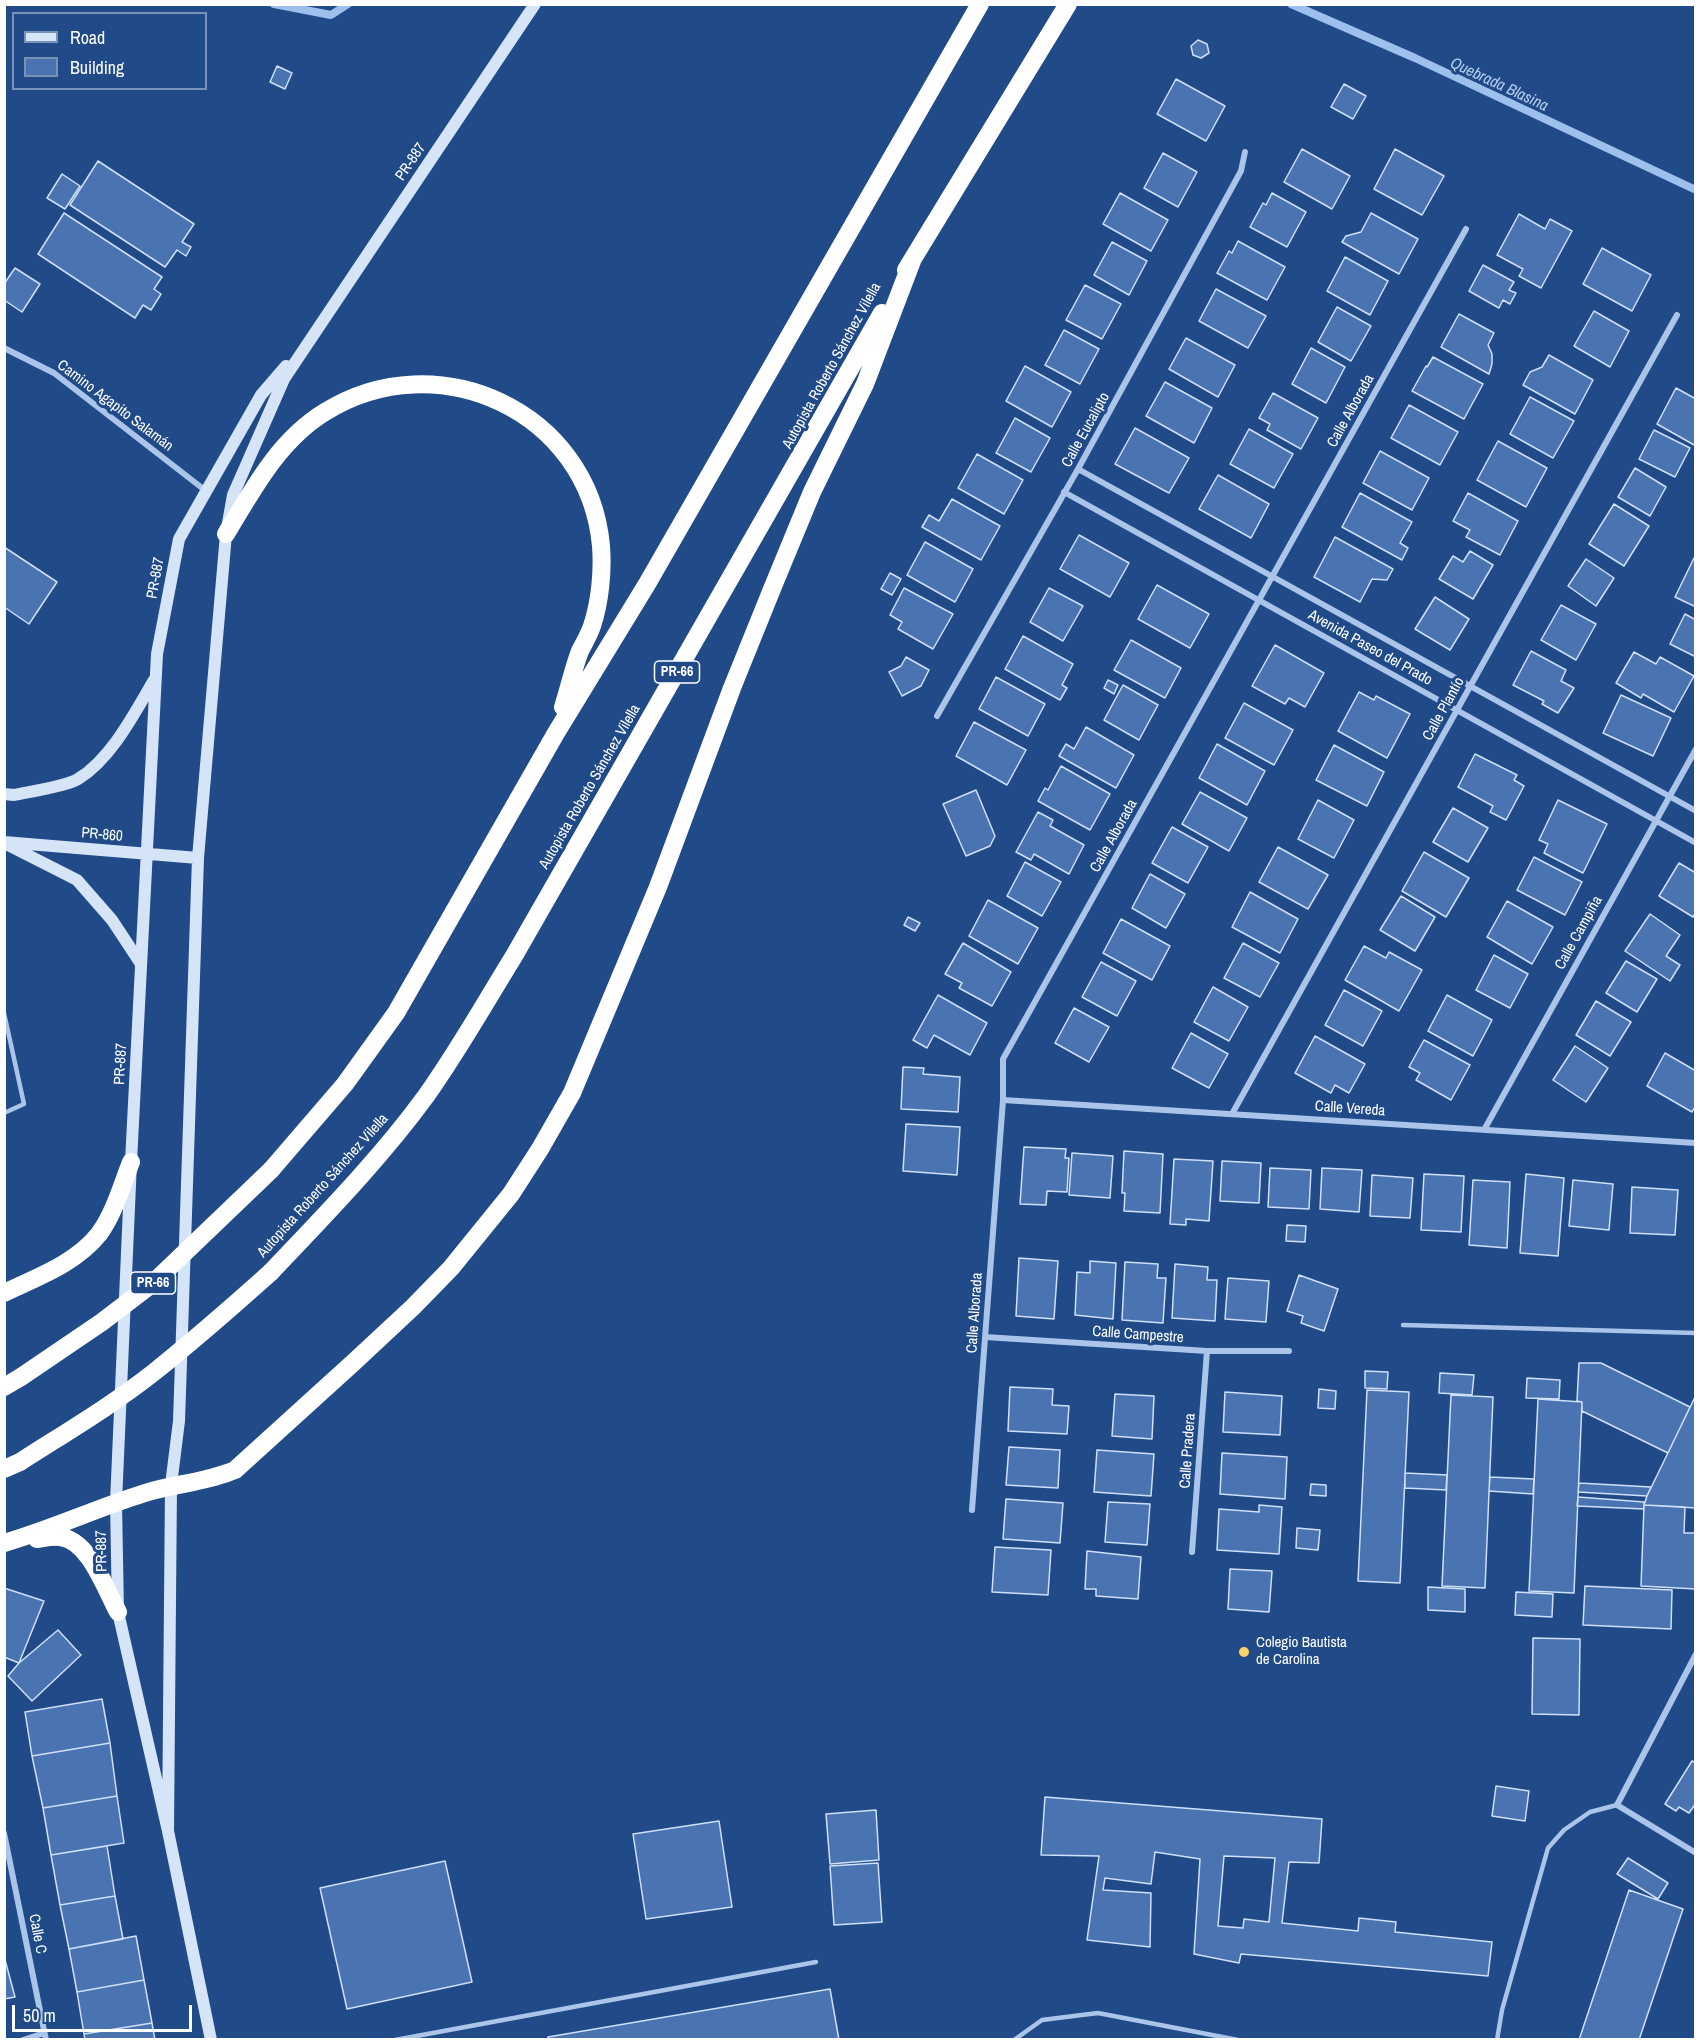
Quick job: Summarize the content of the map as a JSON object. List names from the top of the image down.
{
  "streets": {
    "highway": ["Autopista Roberto Sánchez Vilella", "PR-66"],
    "street": [
      "PR-887",
      "Camino Agapito Salamán",
      "Calle Alborada",
      "Calle Eucalipto",
      "Avenida Paseo del Prado",
      "Calle Plantío",
      "PR-860",
      "Calle Campiña",
      "Calle Vereda",
      "Calle Campestre",
      "Calle Pradera",
      "Calle C"
    ]
  },
  "crossings": [
    ["PR-887", "Camino Agapito Salamán"],
    ["PR-887", "PR-860"],
    ["Calle Alborada", "Avenida Paseo del Prado"],
    ["Calle Alborada", "Calle Vereda"],
    ["Calle Alborada", "Calle Campestre"],
    ["Calle Eucalipto", "Avenida Paseo del Prado"],
    ["Avenida Paseo del Prado", "Calle Plantío"],
    ["Avenida Paseo del Prado", "Calle Campiña"],
    ["Calle Plantío", "Calle Vereda"],
    ["Calle Campiña", "Calle Vereda"],
    ["Calle Campestre", "Calle Pradera"]
  ],
  "water": ["Quebrada Blasina"],
  "places": ["Colegio Bautista de Carolina"],
  "legend": ["Road", "Building"],
  "scale_bar": "50 m"
}
